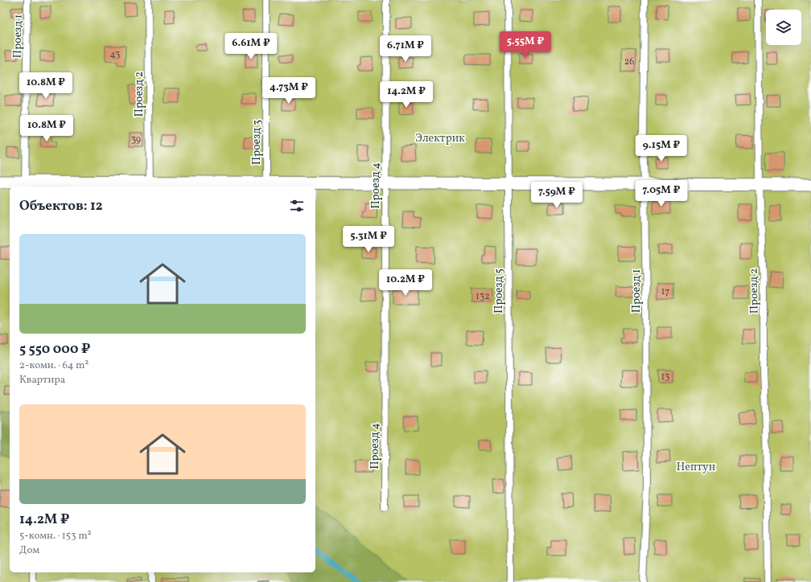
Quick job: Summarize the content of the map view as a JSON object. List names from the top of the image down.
{
  "streets": {
    "lane": [
      "Проезд 1",
      "Проезд 2",
      "Проезд 3",
      "Проезд 4",
      "Проезд 5"
    ]
  },
  "parks": ["Электрик", "Нептун"],
  "house_numbers": [
    "43",
    "26",
    "39",
    "17",
    "132",
    "13"
  ],
  "page": {
    "price": [
      "5.55M ₽",
      "6.61M ₽",
      "6.71M ₽",
      "10.8M ₽",
      "4.73M ₽",
      "14.2M ₽",
      "10.8M ₽",
      "9.15M ₽",
      "7.05M ₽",
      "7.59M ₽",
      "5.31M ₽",
      "10.2M ₽"
    ],
    "heading": "Объектов: 12",
    "list": [
      {
        "name": "5 550 000 ₽",
        "note": "2-комн. · 64 m² · Квартира"
      },
      {
        "name": "14.2M ₽",
        "note": "5-комн. · 153 m² · Дом"
      }
    ]
  }
}
